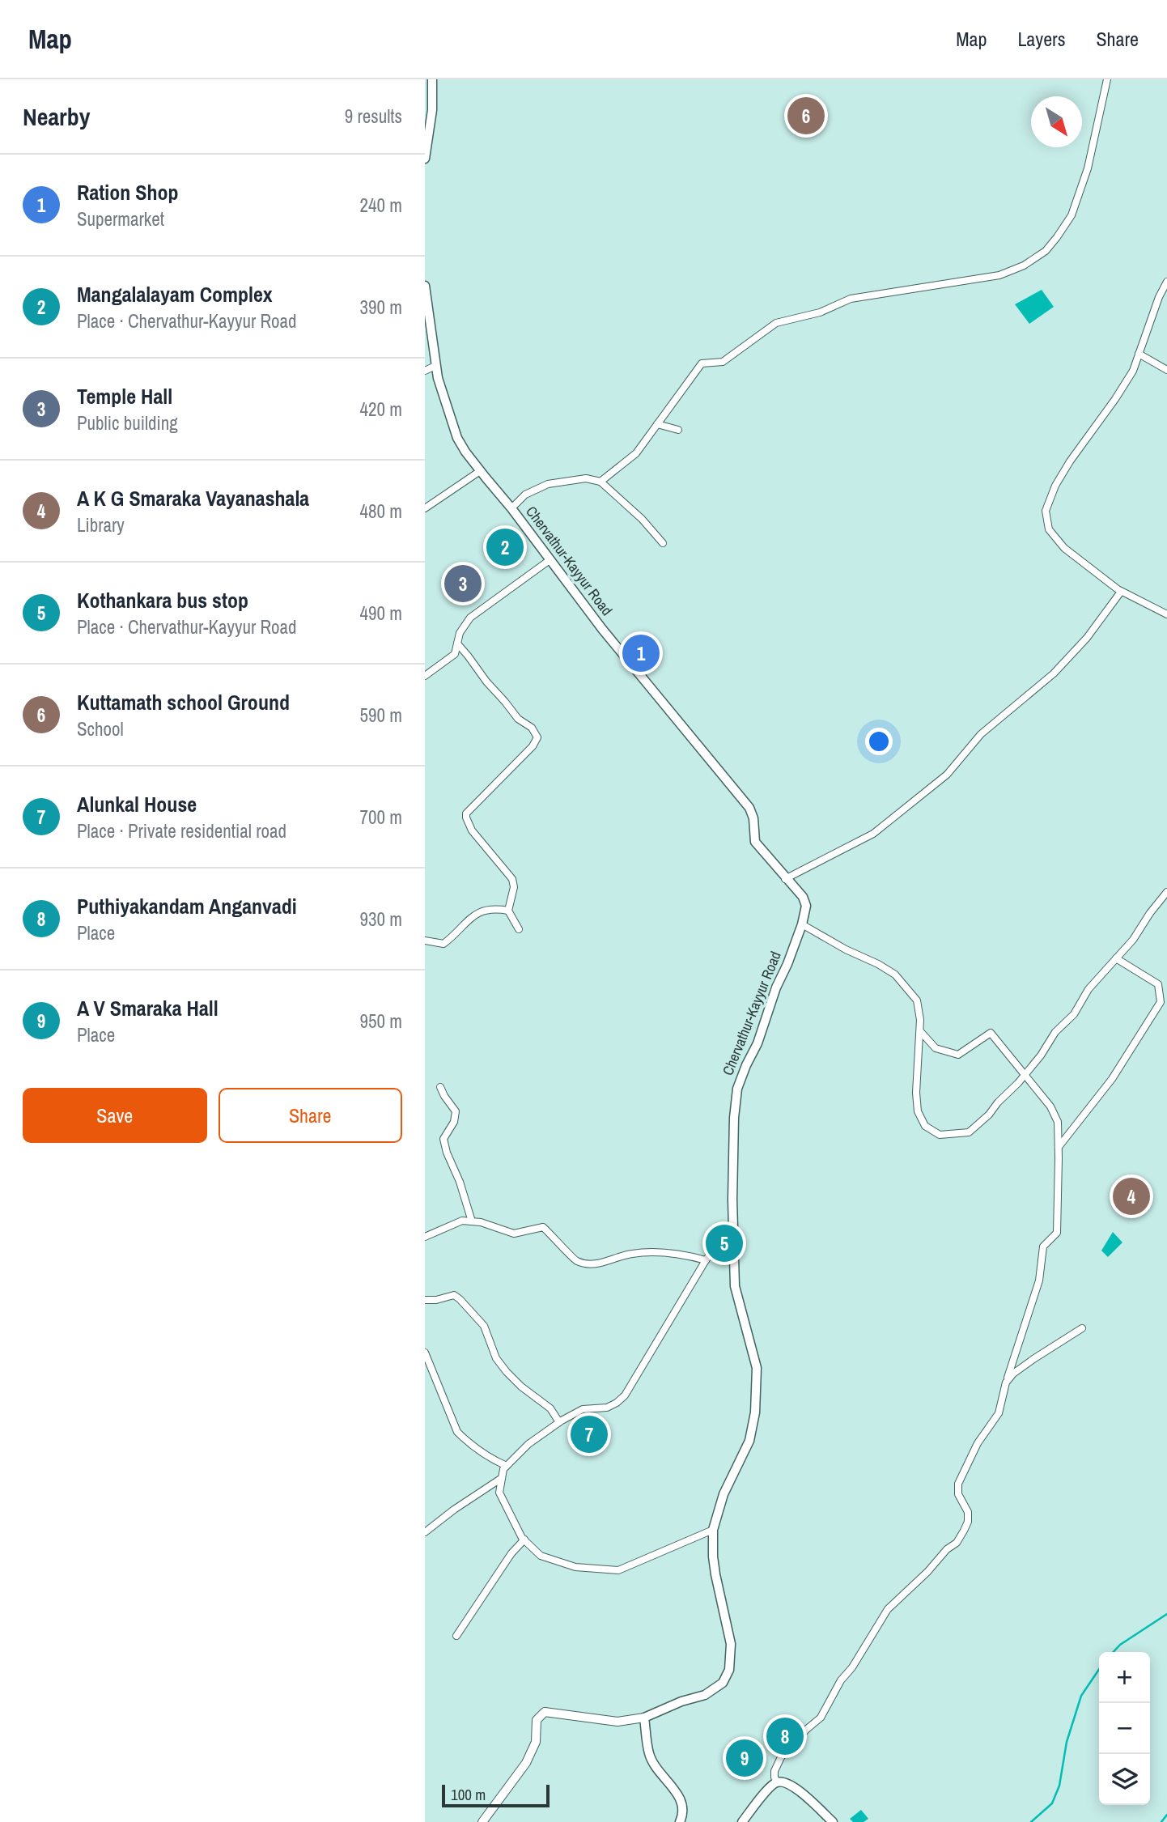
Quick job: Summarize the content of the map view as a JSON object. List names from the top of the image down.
{
  "streets": {
    "main road": ["Chervathur-Kayyur Road"]
  },
  "scale_bar": "100 m",
  "north": "bottom right",
  "page": {
    "header": "Map",
    "nav": ["Map", "Layers", "Share"],
    "heading": ["Nearby", "9 results"],
    "pins": [
      "6",
      "2",
      "3",
      "1",
      "4",
      "5",
      "7",
      "8",
      "9"
    ],
    "list": [
      {
        "mark": "1",
        "name": "Ration Shop",
        "note": "Supermarket",
        "value": "240 m"
      },
      {
        "mark": "2",
        "name": "Mangalalayam Complex",
        "note": "Place · Chervathur-Kayyur Road",
        "value": "390 m"
      },
      {
        "mark": "3",
        "name": "Temple Hall",
        "note": "Public building",
        "value": "420 m"
      },
      {
        "mark": "4",
        "name": "A K G Smaraka Vayanashala",
        "note": "Library",
        "value": "480 m"
      },
      {
        "mark": "5",
        "name": "Kothankara bus stop",
        "note": "Place · Chervathur-Kayyur Road",
        "value": "490 m"
      },
      {
        "mark": "6",
        "name": "Kuttamath school Ground",
        "note": "School",
        "value": "590 m"
      },
      {
        "mark": "7",
        "name": "Alunkal House",
        "note": "Place · Private residential road",
        "value": "700 m"
      },
      {
        "mark": "8",
        "name": "Puthiyakandam Anganvadi",
        "note": "Place",
        "value": "930 m"
      },
      {
        "mark": "9",
        "name": "A V Smaraka Hall",
        "note": "Place",
        "value": "950 m"
      }
    ],
    "buttons": ["Save", "Share"],
    "map_buttons": ["+", "−"],
    "scale": "100 m"
  }
}
